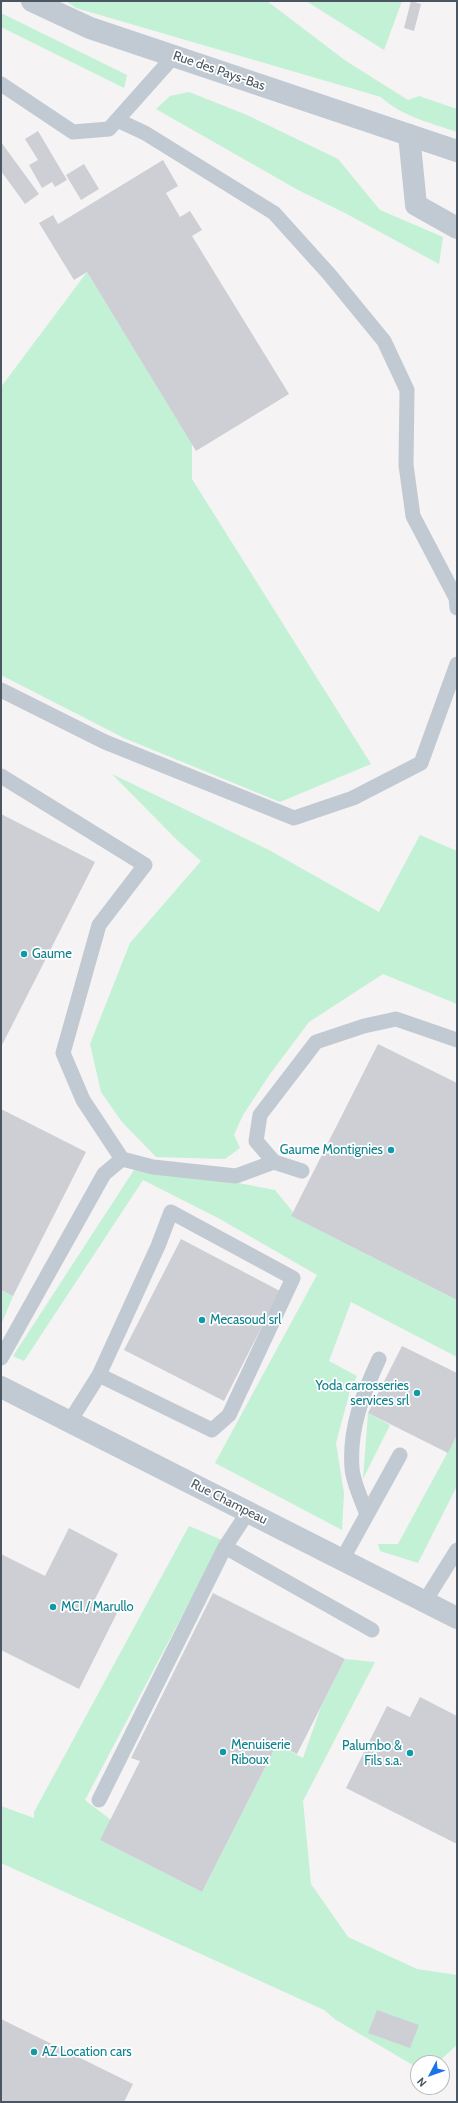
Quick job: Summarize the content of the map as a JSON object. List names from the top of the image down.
{
  "streets": {
    "street": ["Rue des Pays-Bas", "Rue Champeau"]
  },
  "places": [
    "Gaume",
    "Gaume Montignies",
    "Mecasoud srl",
    "Yoda carrosseries services srl",
    "MCI / Marullo",
    "Menuiserie Riboux",
    "Palumbo & Fils s.a.",
    "AZ Location cars"
  ],
  "north": "bottom left"
}
